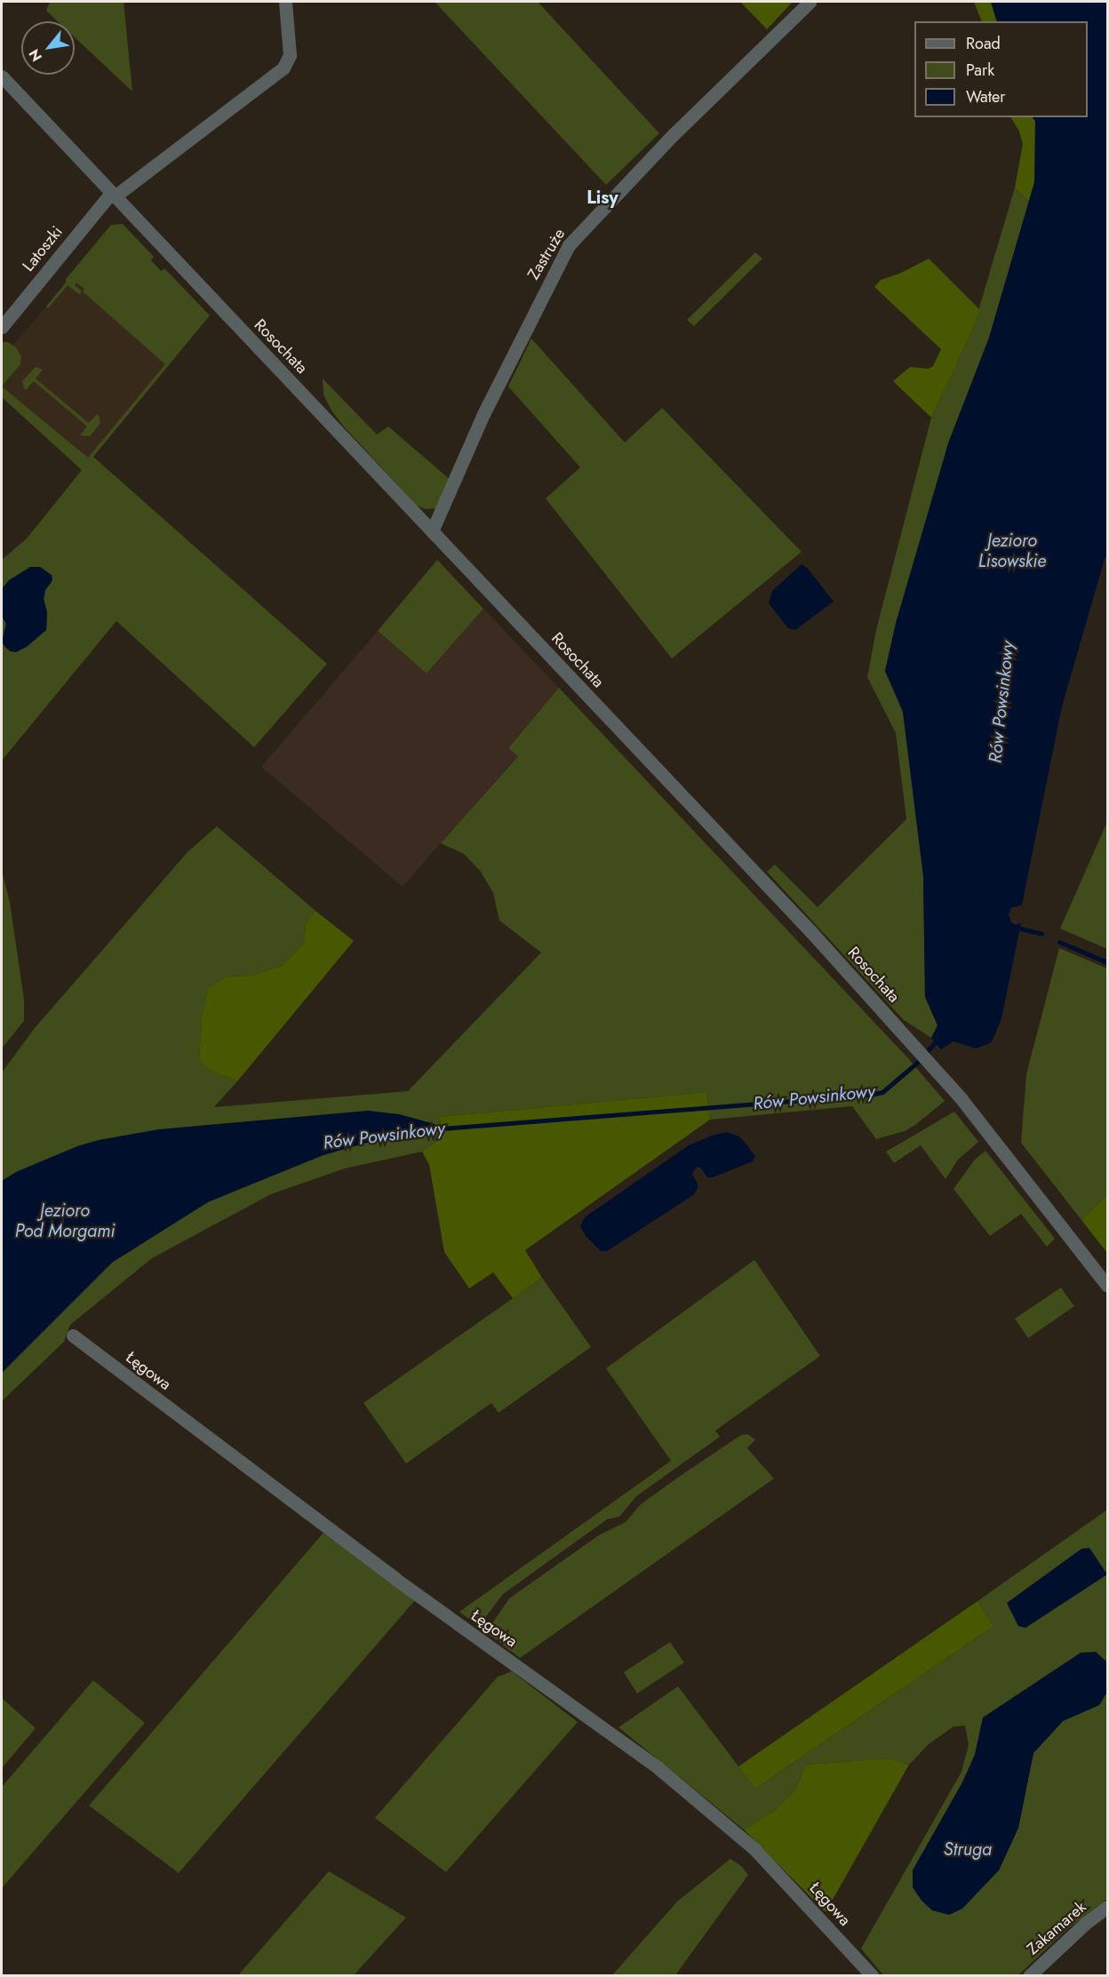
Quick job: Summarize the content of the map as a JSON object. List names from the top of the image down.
{
  "streets": {
    "street": [
      "Latoszki",
      "Zastruże",
      "Rosochata",
      "Łęgowa",
      "Zakamarek"
    ]
  },
  "crossings": [
    ["Latoszki", "Rosochata"],
    ["Zastruże", "Rosochata"]
  ],
  "districts": ["Lisy"],
  "water": [
    "Jezioro Lisowskie",
    "Rów Powsinkowy",
    "Jezioro Pod Morgami",
    "Struga"
  ],
  "legend": ["Road", "Park", "Water"],
  "north": "bottom left"
}
